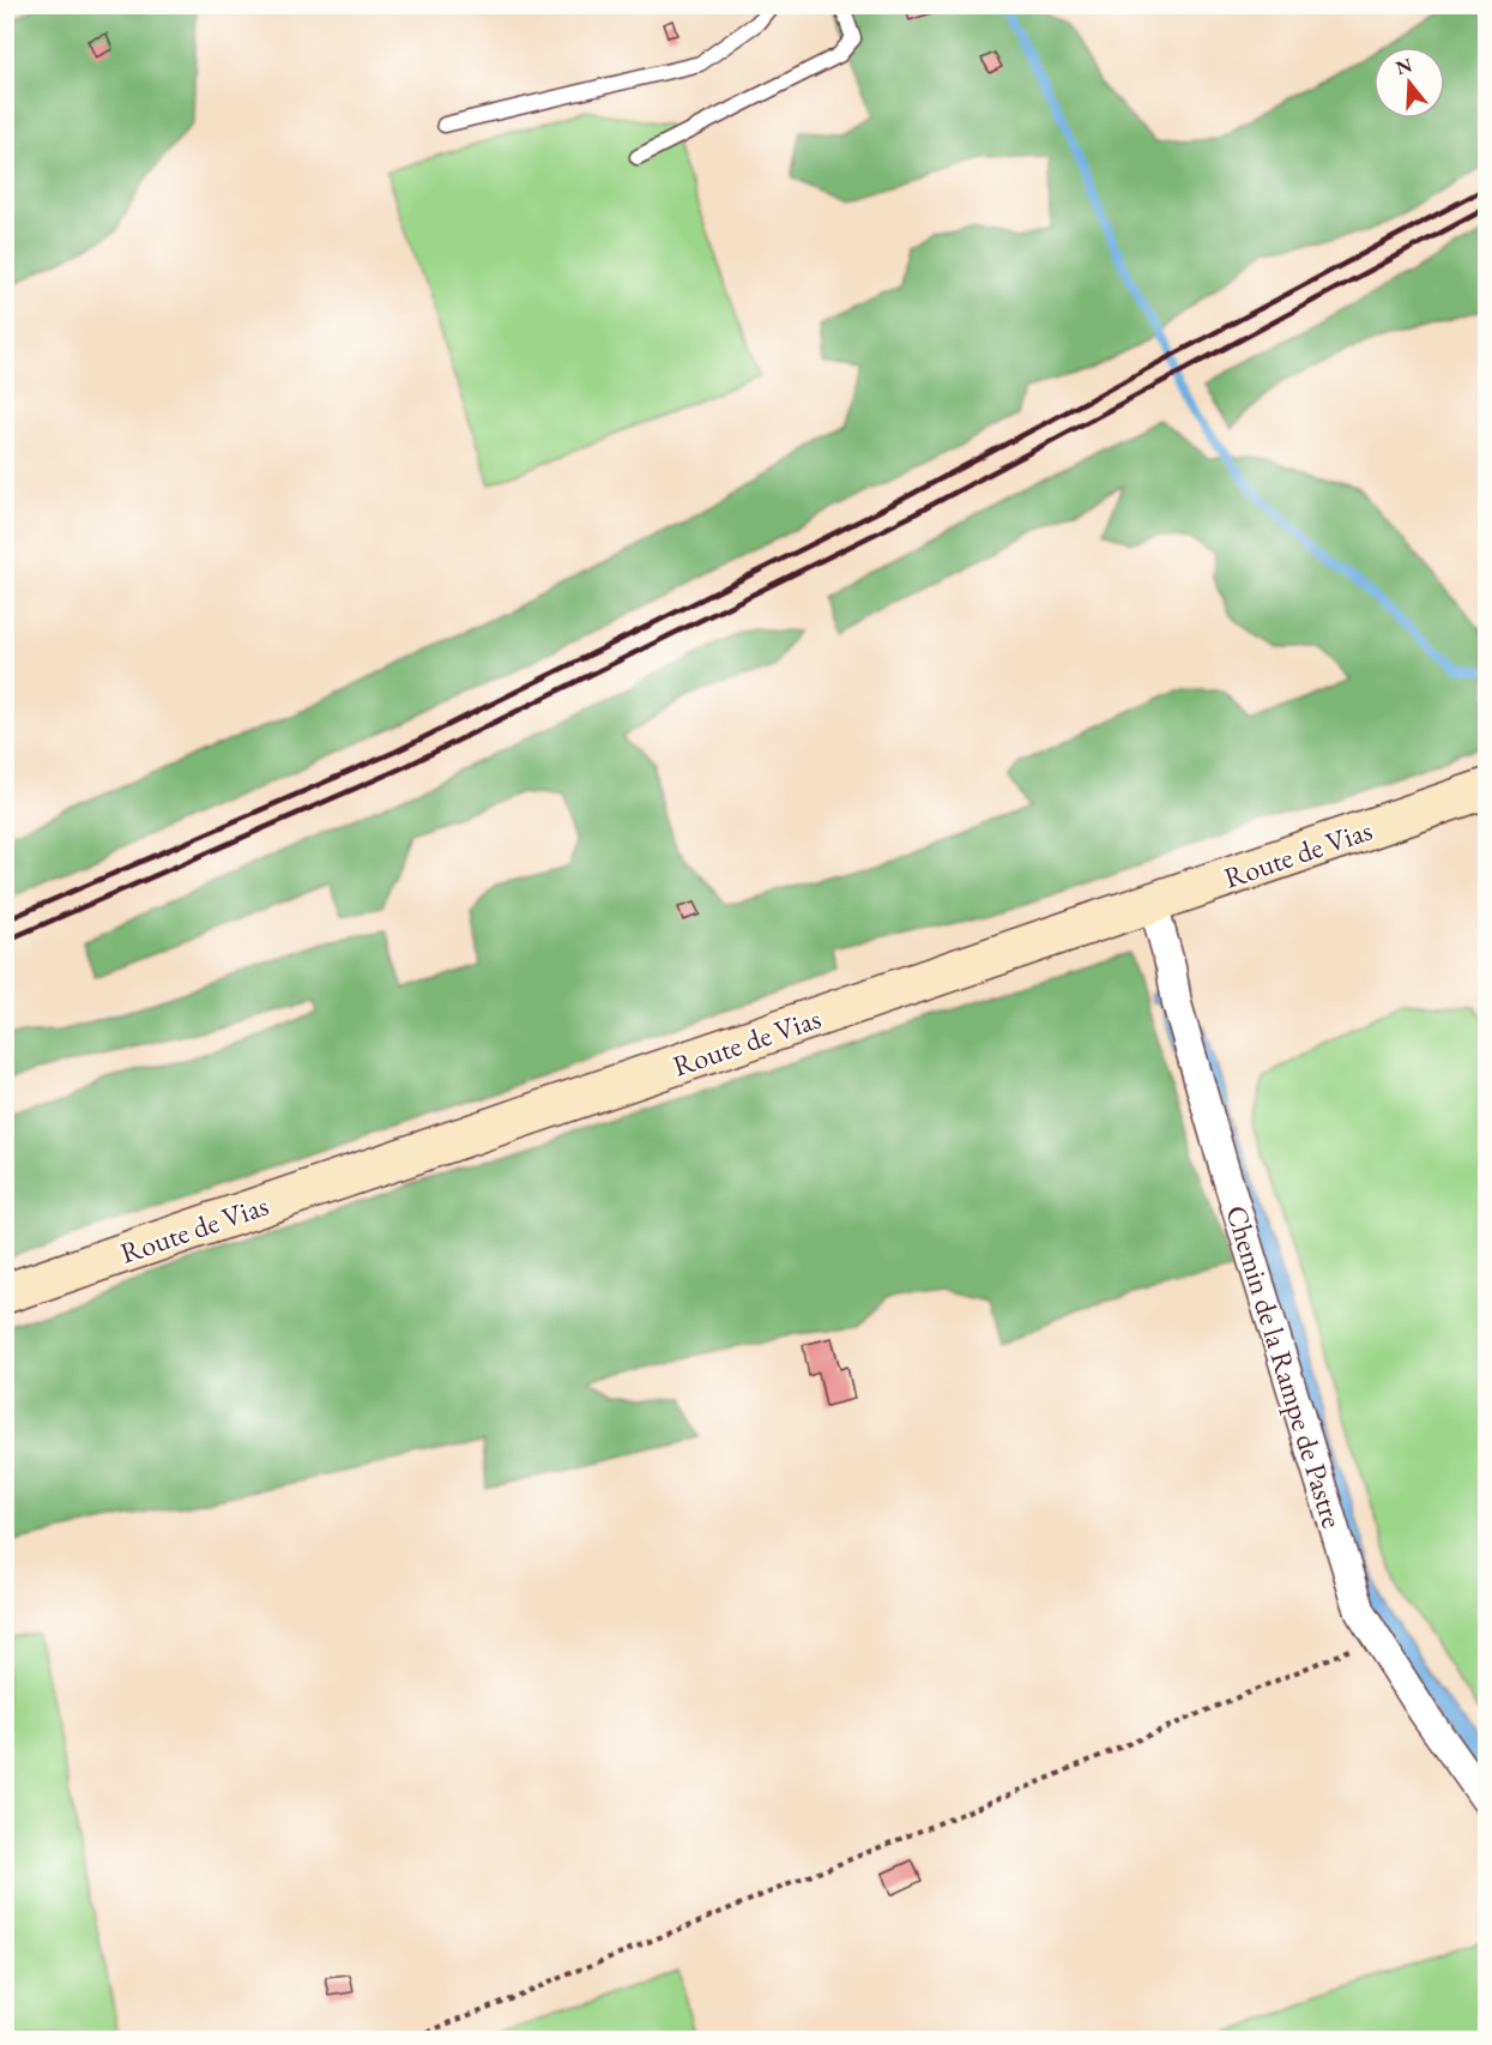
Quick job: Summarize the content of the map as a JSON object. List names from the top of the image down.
{
  "streets": {
    "main road": ["Route de Vias"],
    "street": ["Chemin de la Rampe de Pastre"]
  },
  "crossings": [
    ["Route de Vias", "Chemin de la Rampe de Pastre"]
  ],
  "north": "top"
}
